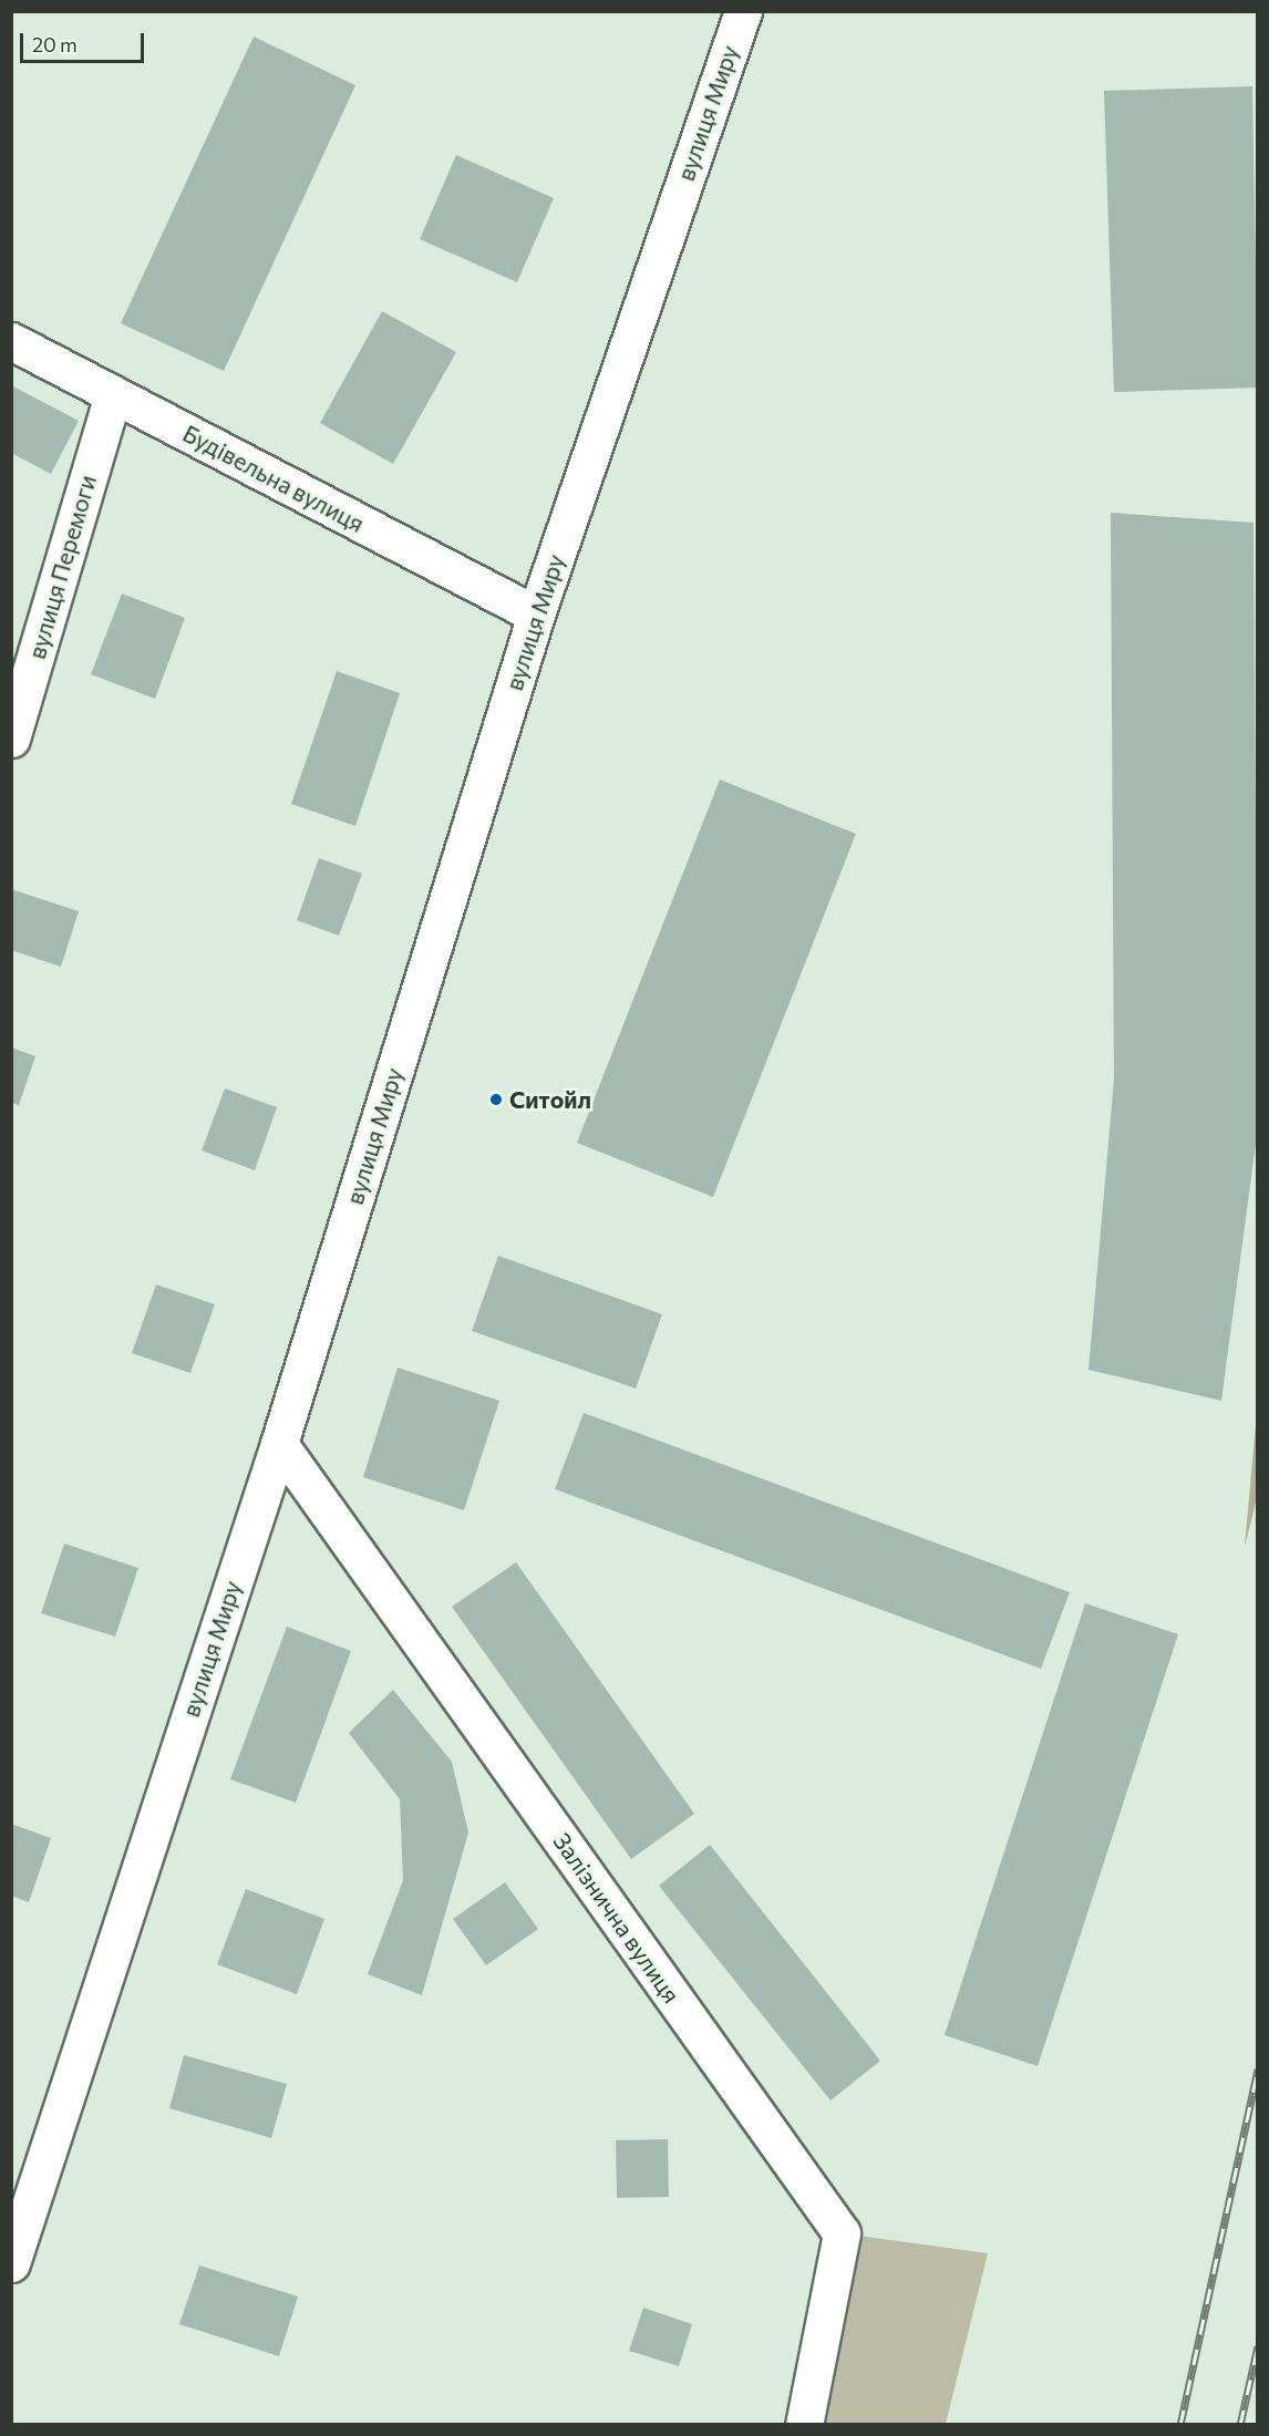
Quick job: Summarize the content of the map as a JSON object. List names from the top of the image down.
{
  "streets": {
    "main road": [
      "вулиця Миру",
      "Будівельна вулиця",
      "вулиця Перемоги",
      "Залізнична вулиця"
    ]
  },
  "crossings": [
    ["вулиця Миру", "Будівельна вулиця"],
    ["вулиця Миру", "Залізнична вулиця"],
    ["Будівельна вулиця", "вулиця Перемоги"]
  ],
  "places": ["Ситойл"],
  "scale_bar": "20 m"
}
